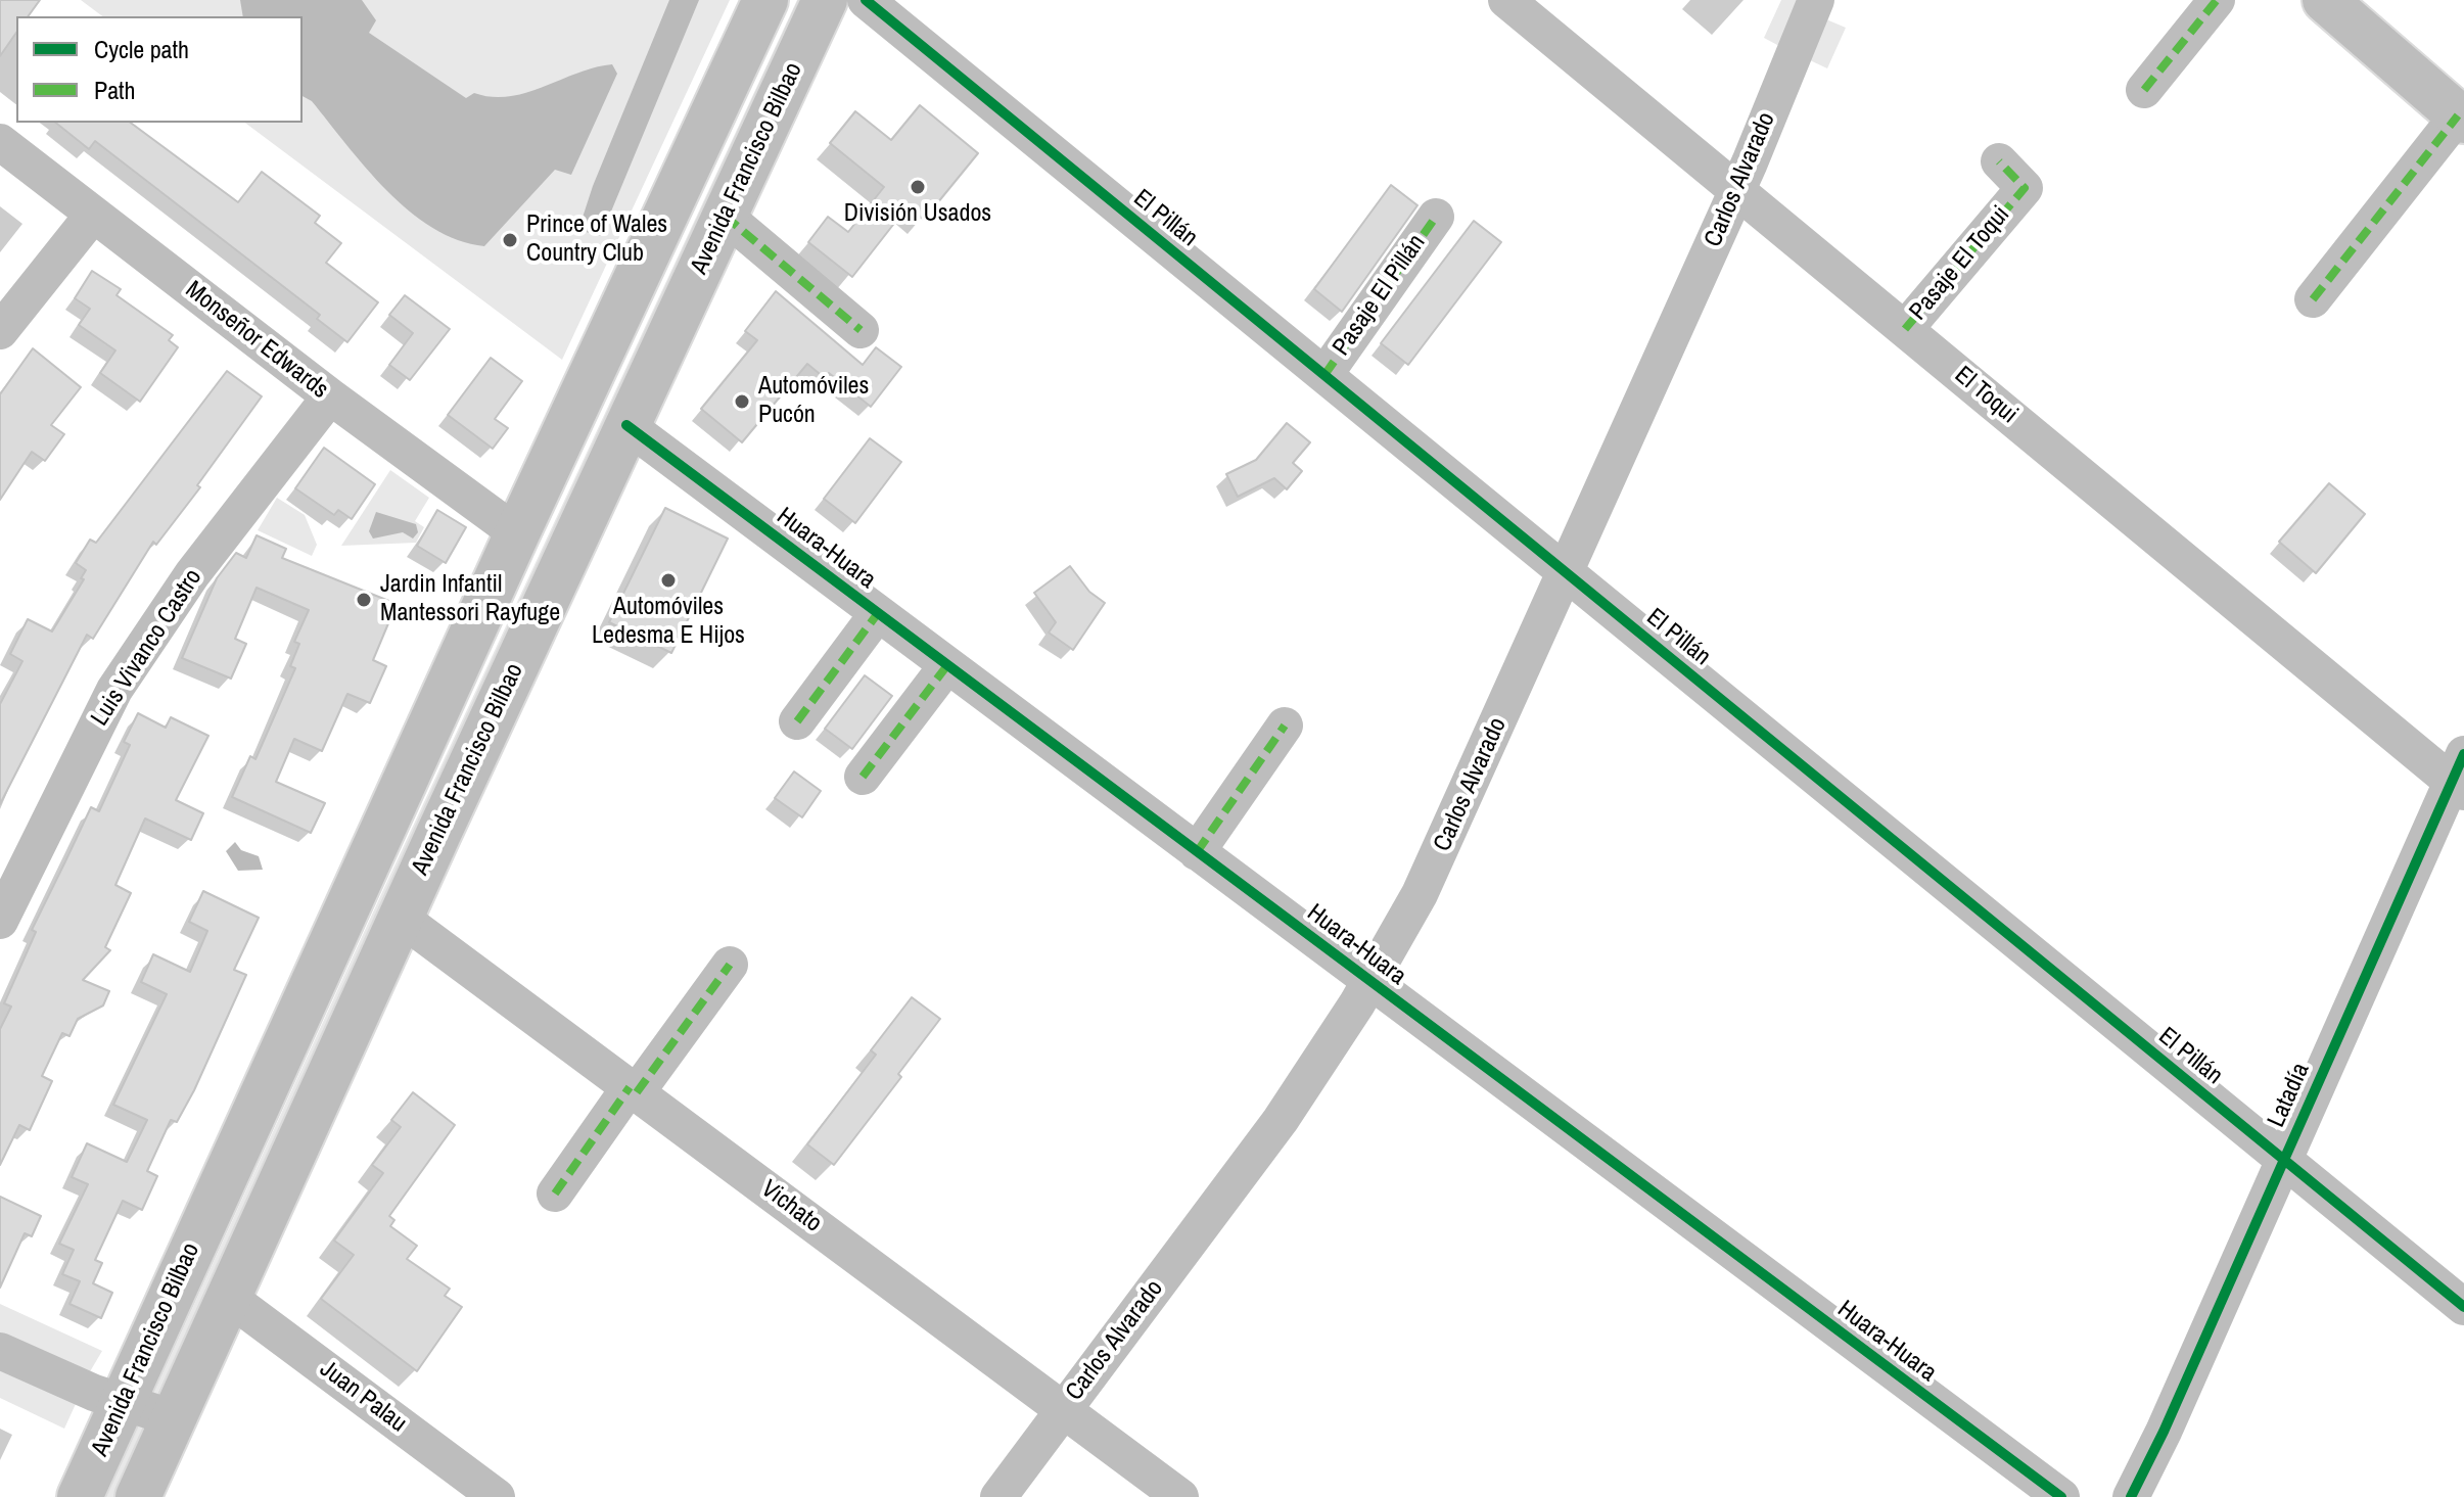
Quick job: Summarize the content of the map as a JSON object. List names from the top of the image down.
{
  "streets": {
    "main road": ["Avenida Francisco Bilbao"],
    "street": [
      "Carlos Alvarado",
      "El Pillán",
      "Pasaje El Toqui",
      "Pasaje El Pillán",
      "Monseñor Edwards",
      "El Toqui",
      "Huara-Huara",
      "Luis Vivanco Castro",
      "Latadía",
      "Vichato",
      "Juan Palau"
    ]
  },
  "crossings": [
    ["Avenida Francisco Bilbao", "Monseñor Edwards"],
    ["Avenida Francisco Bilbao", "Huara-Huara"],
    ["Avenida Francisco Bilbao", "Vichato"],
    ["Avenida Francisco Bilbao", "Juan Palau"],
    ["Carlos Alvarado", "El Pillán"],
    ["Carlos Alvarado", "El Toqui"],
    ["Carlos Alvarado", "Huara-Huara"],
    ["Carlos Alvarado", "Vichato"],
    ["El Pillán", "Pasaje El Pillán"],
    ["El Pillán", "Latadía"],
    ["Pasaje El Toqui", "El Toqui"],
    ["Monseñor Edwards", "Luis Vivanco Castro"],
    ["El Toqui", "Latadía"]
  ],
  "places": [
    "División Usados",
    "Prince of Wales Country Club",
    "Automóviles Pucón",
    "Automóviles Ledesma E Hijos",
    "Jardin Infantil Mantessori Rayfuge"
  ],
  "legend": ["Cycle path", "Path"]
}
